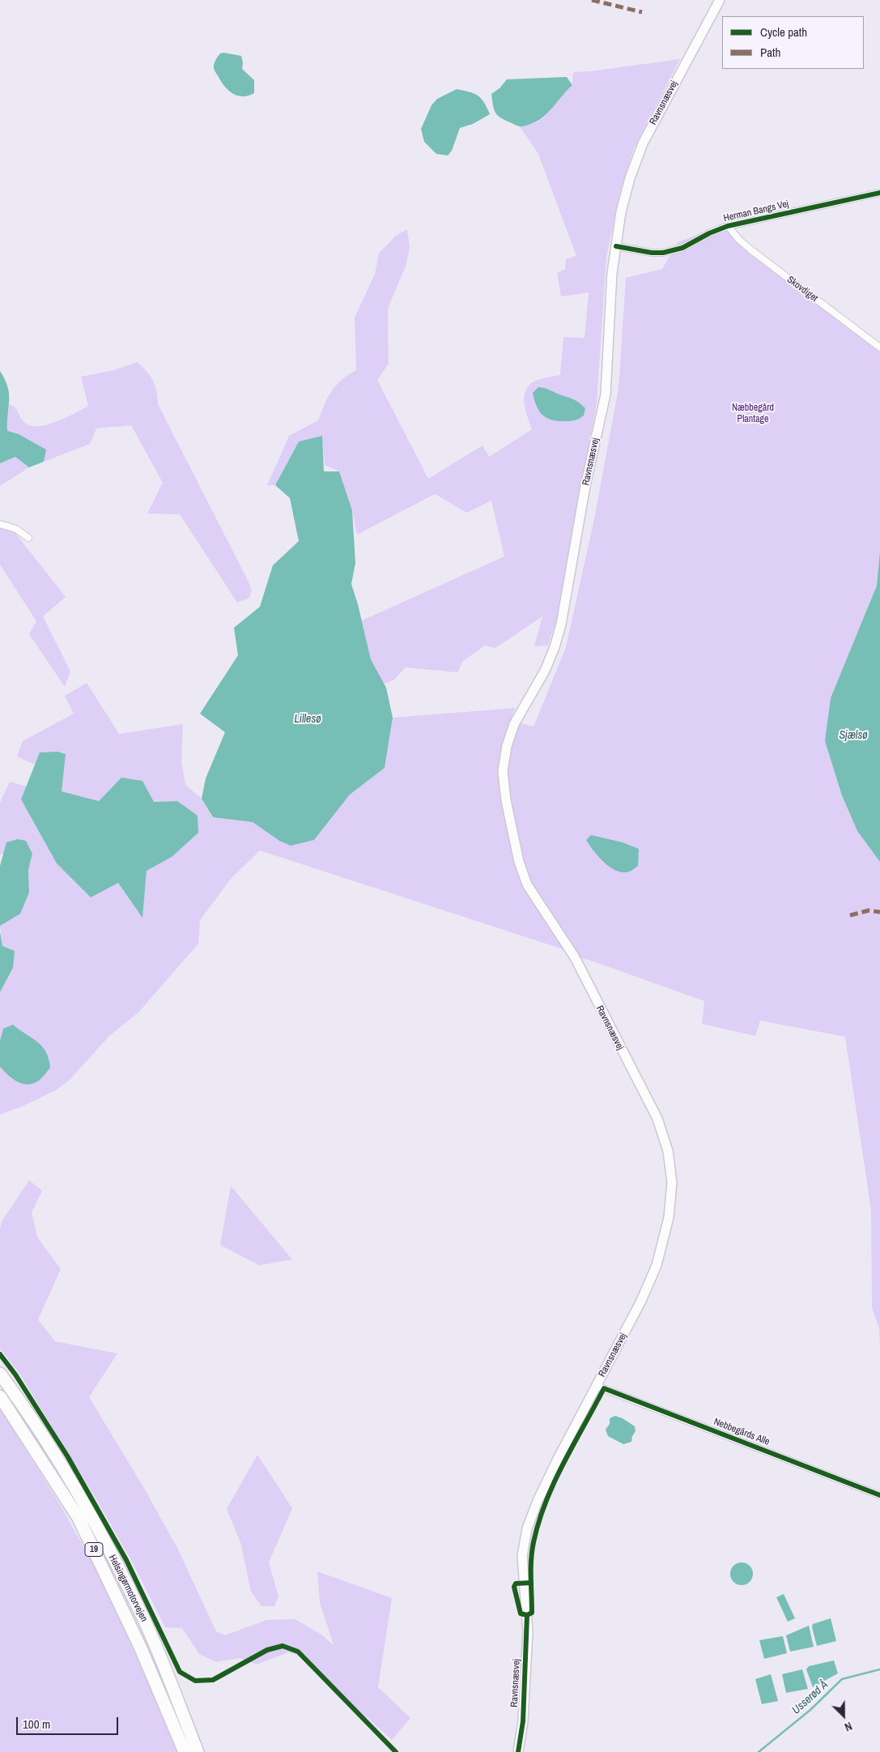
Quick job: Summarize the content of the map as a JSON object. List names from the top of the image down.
{
  "streets": {
    "highway": ["19", "Helsingørmotorvejen"],
    "main road": ["Ravnsnæsvej"],
    "street": ["Herman Bangs Vej", "Skovdiget", "Nebbegårds Alle"]
  },
  "crossings": [
    ["Ravnsnæsvej", "Herman Bangs Vej"],
    ["Ravnsnæsvej", "Nebbegårds Alle"],
    ["Herman Bangs Vej", "Skovdiget"]
  ],
  "water": ["Lillesø", "Sjælsø", "Usserød Å"],
  "parks": ["Næbbegård Plantage"],
  "legend": ["Cycle path", "Path"],
  "scale_bar": "100 m",
  "north": "bottom right"
}
